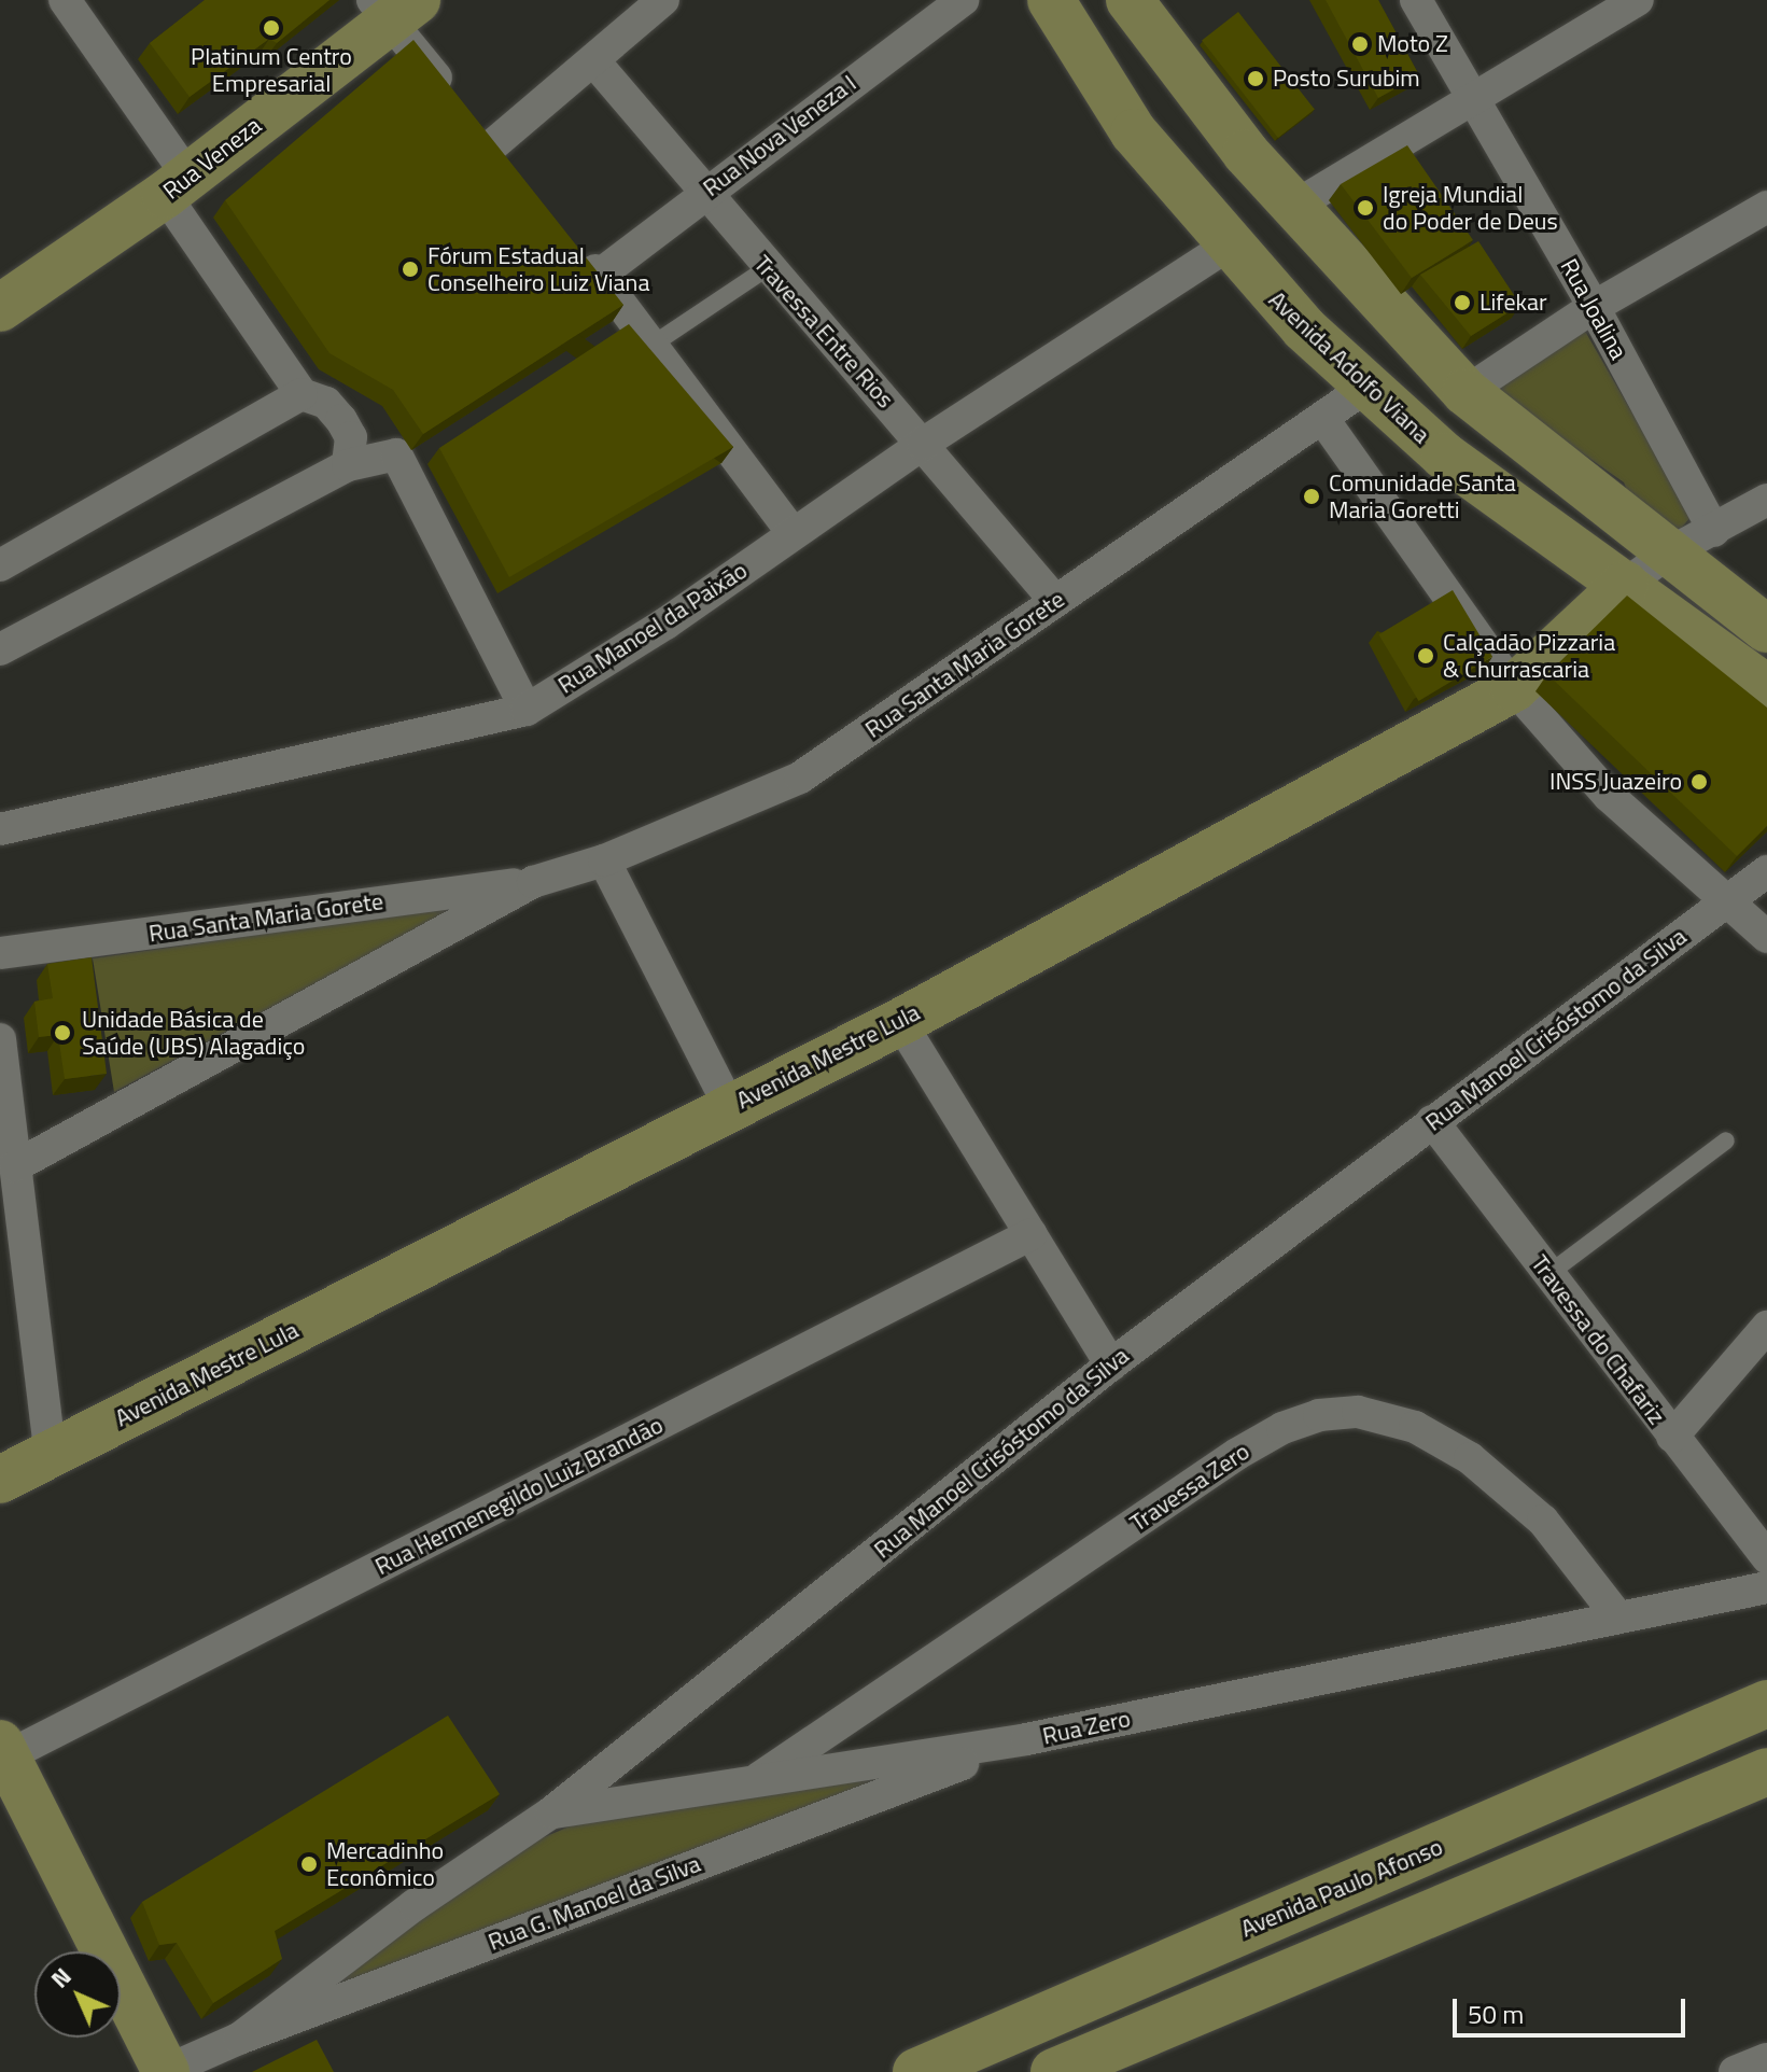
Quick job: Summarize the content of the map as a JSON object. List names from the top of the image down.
{
  "streets": {
    "street": [
      "Rua Nova Veneza I",
      "Rua Veneza",
      "Rua Joalina",
      "Travessa Entre Rios",
      "Avenida Adolfo Viana",
      "Rua Manoel da Paixão",
      "Rua Santa Maria Gorete",
      "Rua Manoel Crisóstomo da Silva",
      "Avenida Mestre Lula",
      "Travessa do Chafariz",
      "Travessa Zero",
      "Rua Hermenegildo Luiz Brandão",
      "Rua Zero",
      "Avenida Paulo Afonso",
      "Rua G. Manoel da Silva"
    ]
  },
  "crossings": [
    ["Rua Nova Veneza I", "Travessa Entre Rios"],
    ["Travessa Entre Rios", "Rua Manoel da Paixão"],
    ["Travessa Entre Rios", "Rua Santa Maria Gorete"],
    ["Avenida Adolfo Viana", "Rua Manoel da Paixão"],
    ["Avenida Adolfo Viana", "Rua Santa Maria Gorete"],
    ["Avenida Adolfo Viana", "Avenida Mestre Lula"],
    ["Rua Manoel Crisóstomo da Silva", "Travessa do Chafariz"],
    ["Rua Manoel Crisóstomo da Silva", "Rua Zero"],
    ["Rua Manoel Crisóstomo da Silva", "Rua G. Manoel da Silva"],
    ["Travessa Zero", "Rua Zero"],
    ["Rua Zero", "Rua G. Manoel da Silva"]
  ],
  "places": [
    "Platinum Centro Empresarial",
    "Moto Z",
    "Posto Surubim",
    "Igreja Mundial do Poder de Deus",
    "Fórum Estadual Conselheiro Luiz Viana",
    "Lifekar",
    "Comunidade Santa Maria Goretti",
    "Calçadão Pizzaria & Churrascaria",
    "INSS Juazeiro",
    "Unidade Básica de Saúde (UBS) Alagadiço",
    "Mercadinho Econômico"
  ],
  "scale_bar": "50 m",
  "north": "top left"
}
